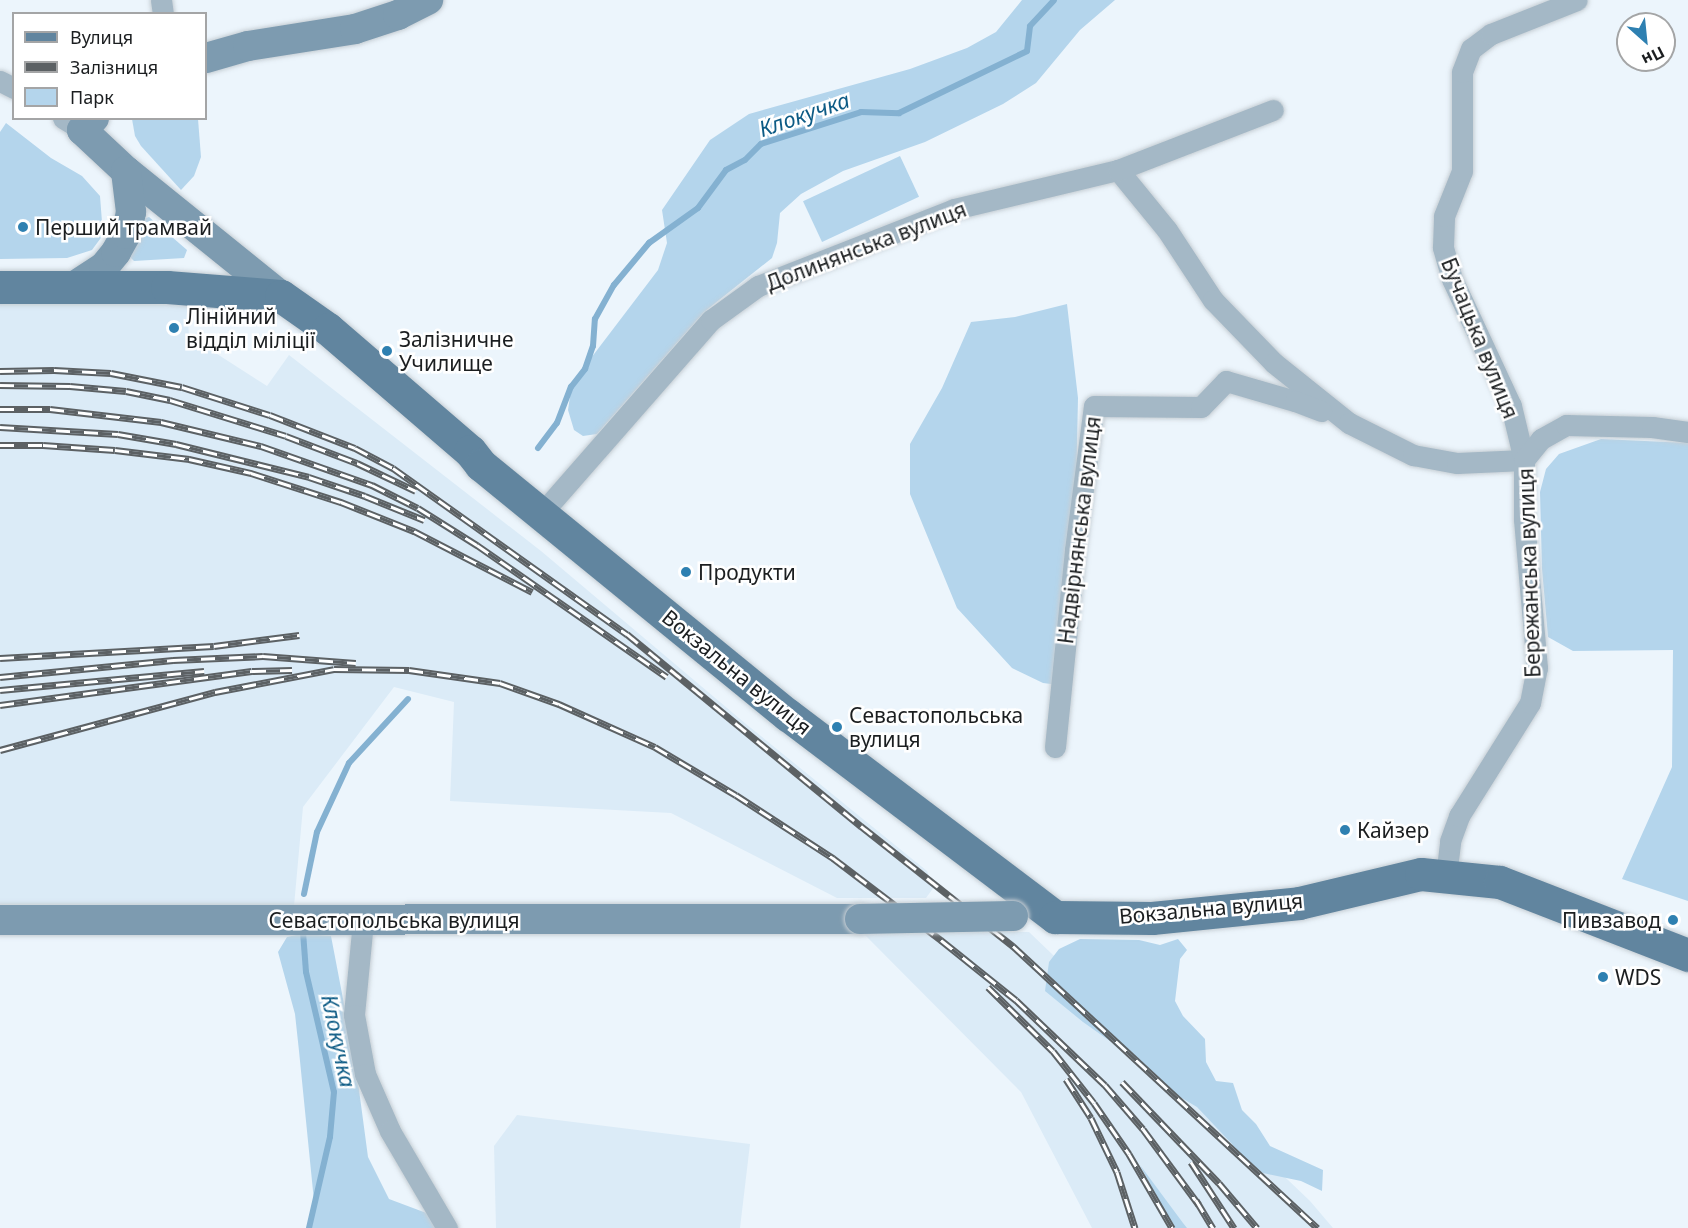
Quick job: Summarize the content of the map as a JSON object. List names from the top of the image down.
{
  "streets": {
    "main road": ["Вокзальна вулиця"],
    "street": [
      "Долинянська вулиця",
      "Бучацька вулиця",
      "Надвірнянська вулиця",
      "Бережанська вулиця",
      "Севастопольська вулиця"
    ]
  },
  "crossings": [
    ["Долинянська вулиця", "Надвірнянська вулиця"],
    ["Долинянська вулиця", "Вокзальна вулиця"],
    ["Бучацька вулиця", "Надвірнянська вулиця"],
    ["Бучацька вулиця", "Бережанська вулиця"],
    ["Надвірнянська вулиця", "Бережанська вулиця"],
    ["Бережанська вулиця", "Вокзальна вулиця"],
    ["Вокзальна вулиця", "Севастопольська вулиця"]
  ],
  "water": ["Клокучка"],
  "places": [
    "Перший трамвай",
    "Лінійний відділ міліції",
    "Залізничне Училище",
    "Продукти",
    "Севастопольська вулиця",
    "Кайзер",
    "Пивзавод",
    "WDS"
  ],
  "legend": ["Вулиця", "Залізниця", "Парк"],
  "north": "bottom right"
}
